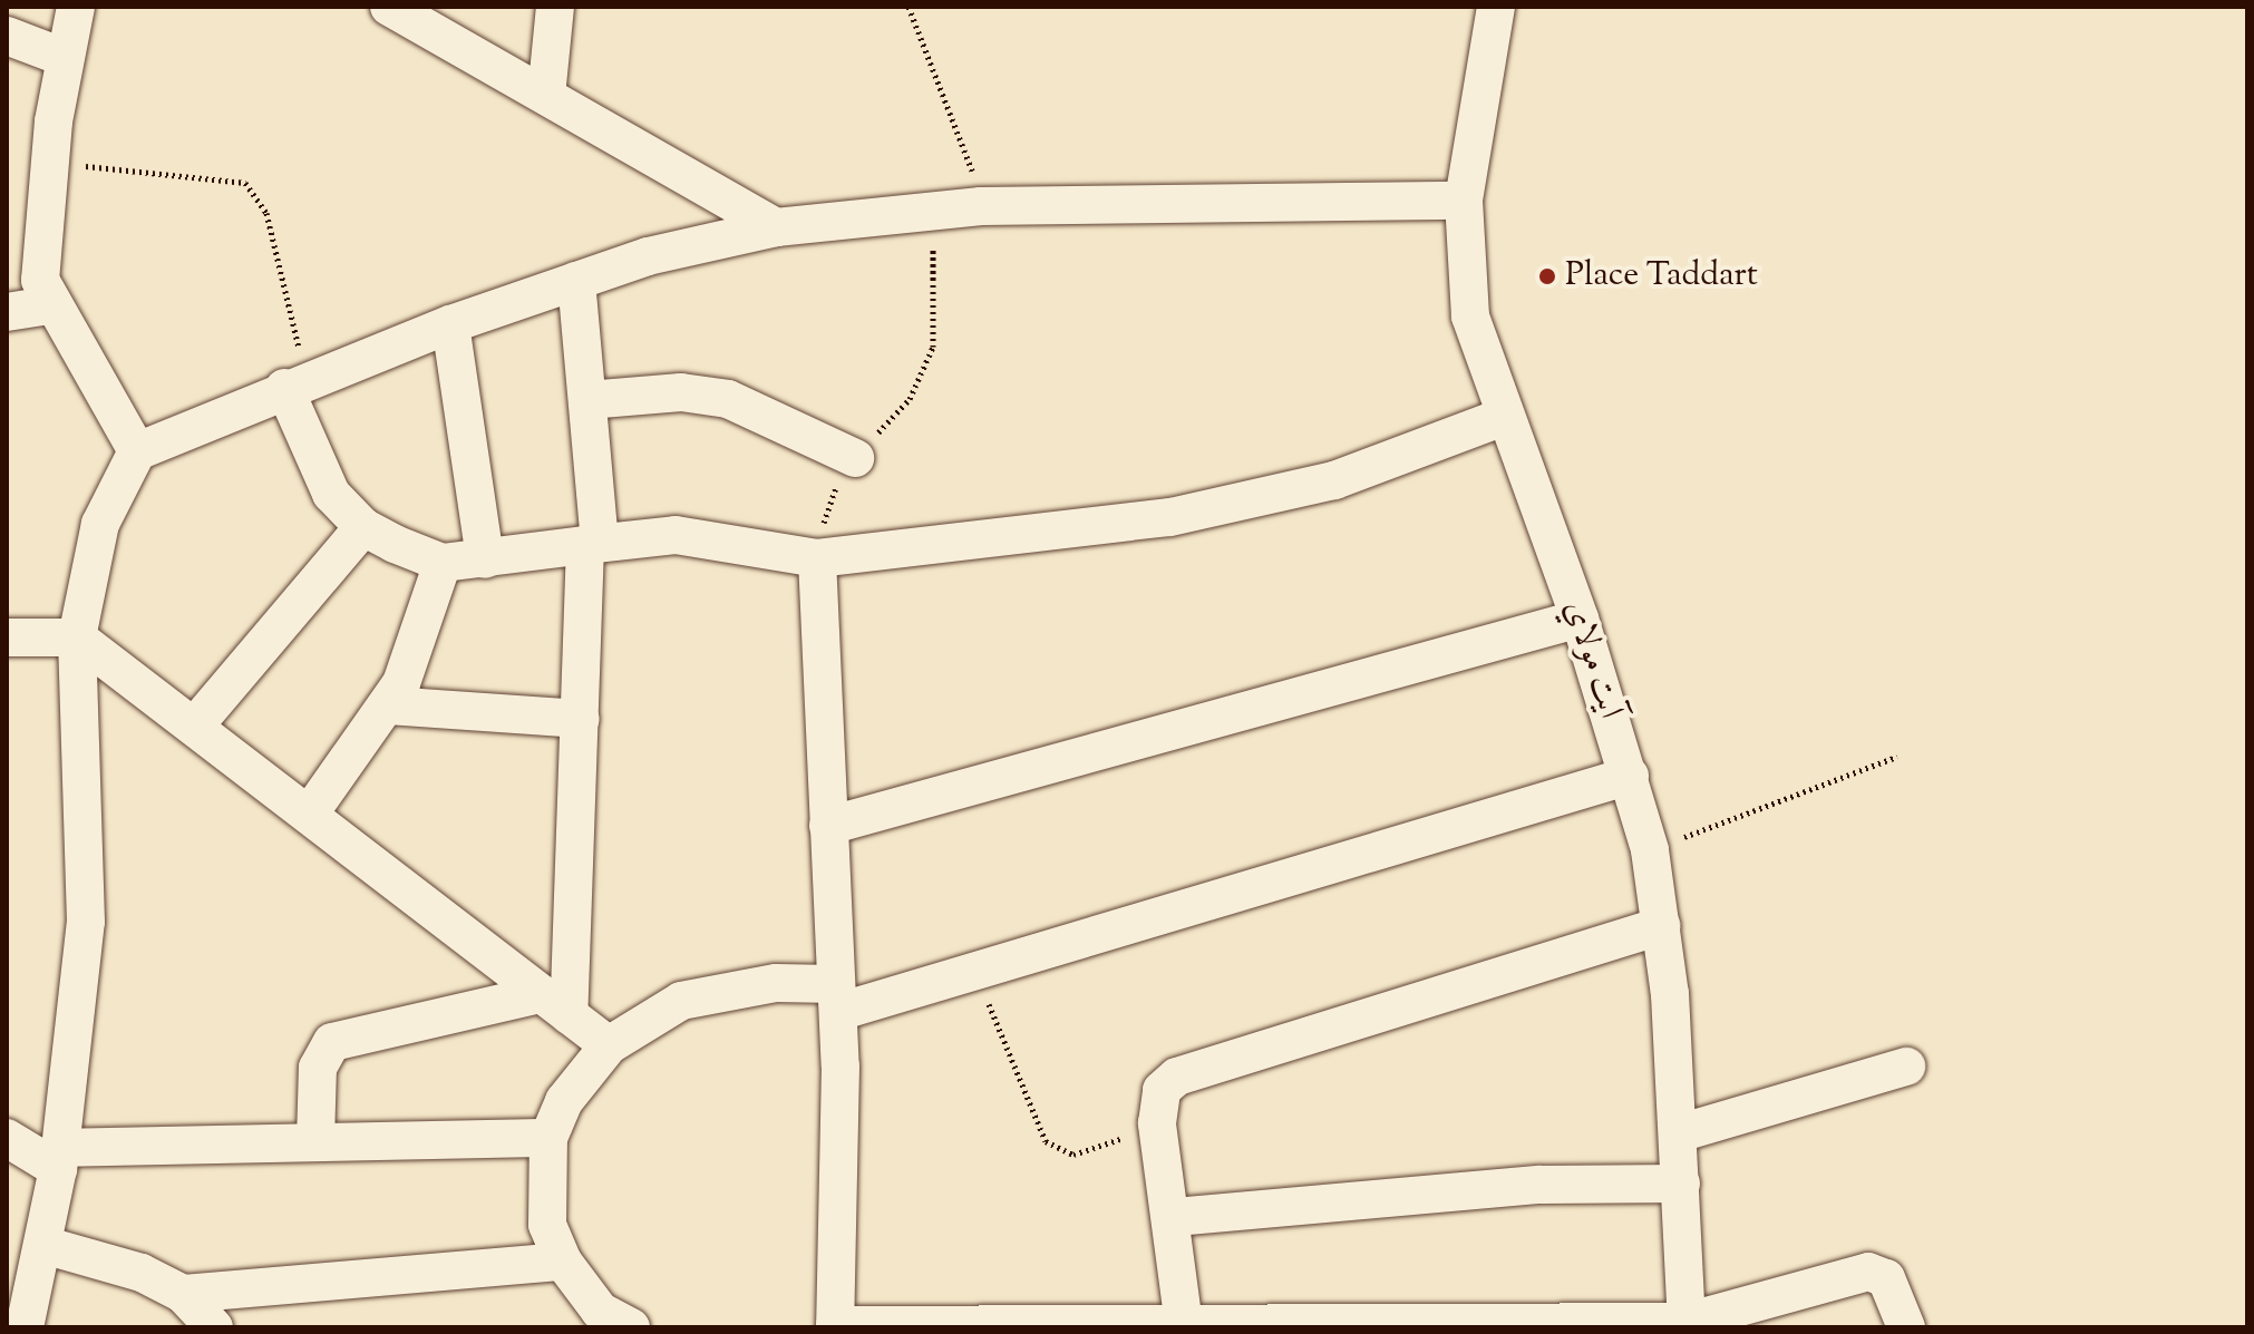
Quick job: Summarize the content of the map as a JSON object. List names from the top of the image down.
{
  "streets": {
    "street": ["آيت مولاي"]
  },
  "places": ["Place Taddart"]
}
